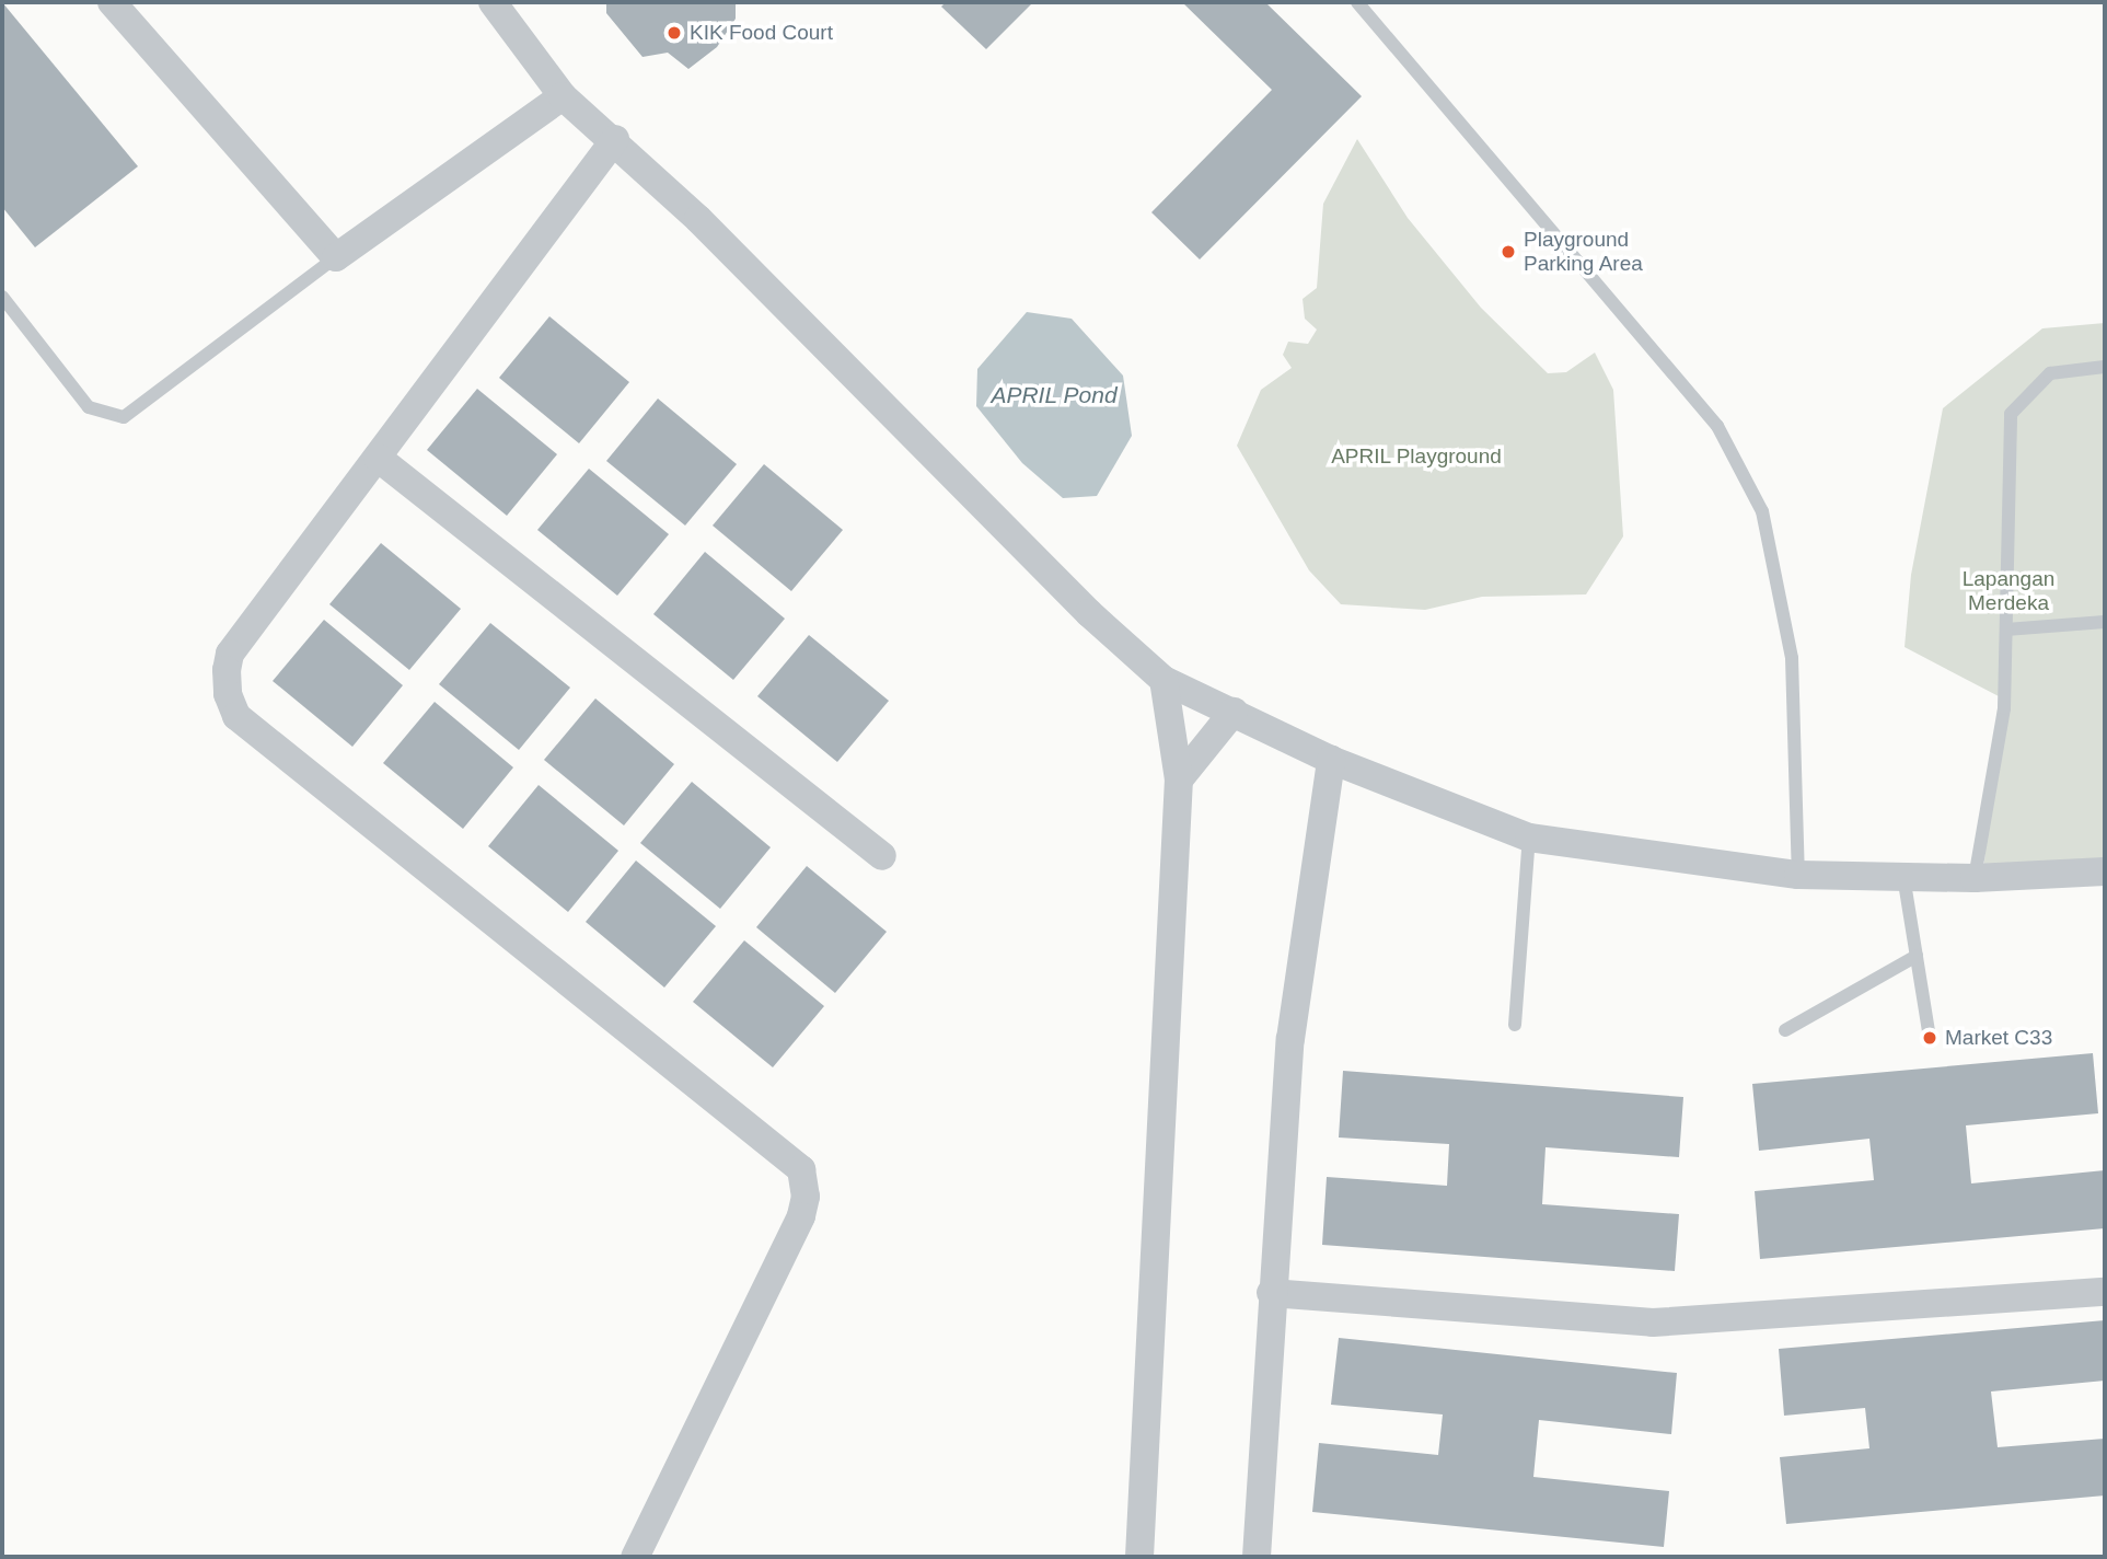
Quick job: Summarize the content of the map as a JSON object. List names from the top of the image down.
{
  "water": ["APRIL Pond"],
  "parks": ["APRIL Playground", "Lapangan Merdeka"],
  "places": ["KIK Food Court", "Playground Parking Area", "Market C33"]
}
